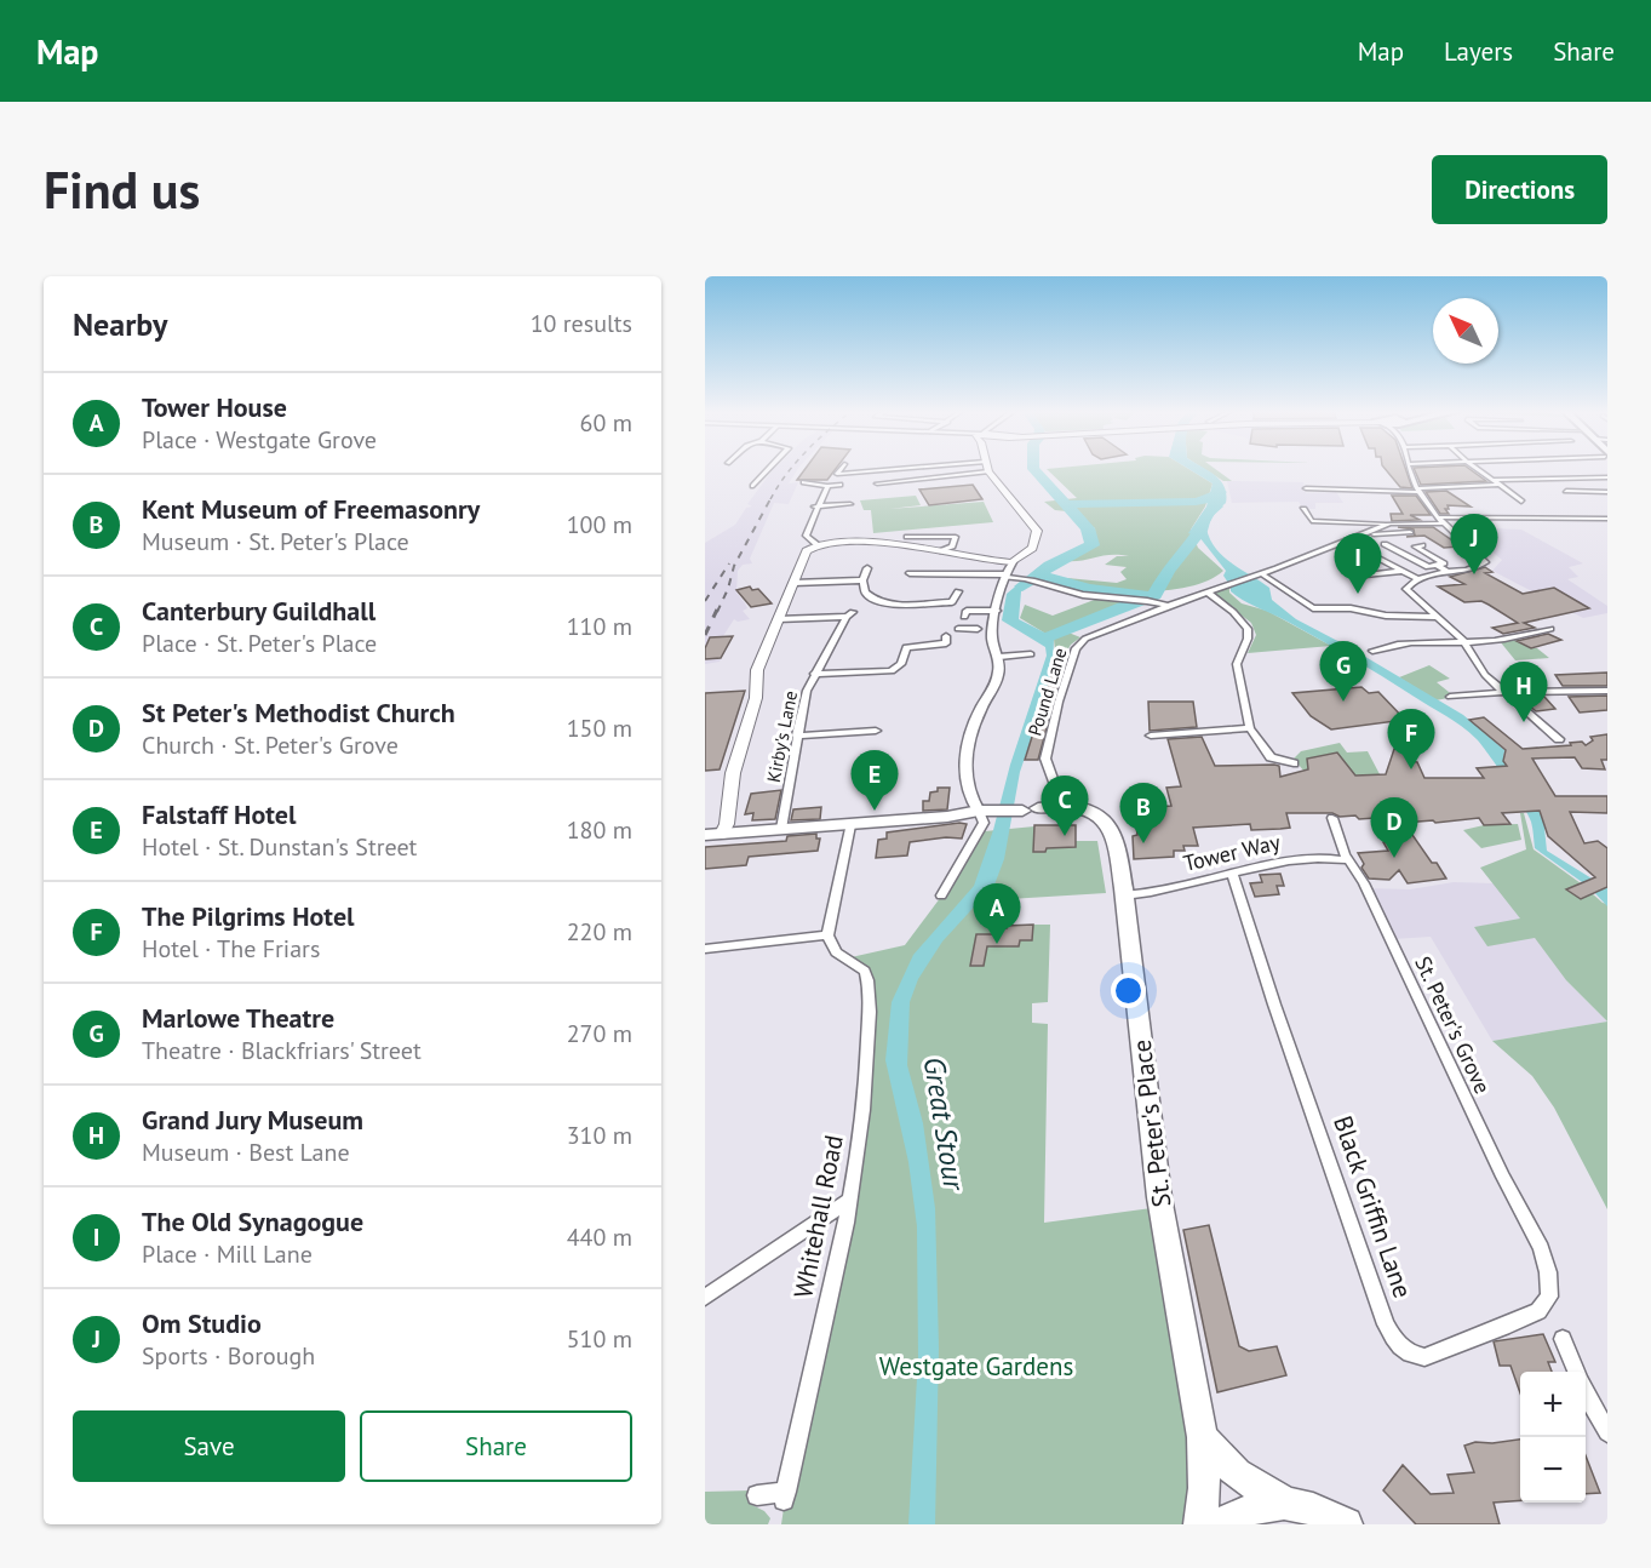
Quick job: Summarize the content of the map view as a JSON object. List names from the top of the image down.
{
  "streets": {
    "main road": ["St. Peter's Place"],
    "street": [
      "Pound Lane",
      "Kirby's Lane",
      "Tower Way",
      "St. Peter's Grove",
      "Black Griffin Lane",
      "Whitehall Road"
    ]
  },
  "crossings": [
    ["Tower Way", "St. Peter's Grove"],
    ["Tower Way", "St. Peter's Place"],
    ["Tower Way", "Black Griffin Lane"],
    ["St. Peter's Grove", "Black Griffin Lane"]
  ],
  "water": ["Great Stour"],
  "parks": ["Westgate Gardens"],
  "north": "top left",
  "page": {
    "header": "Map",
    "nav": ["Map", "Layers", "Share"],
    "buttons": [
      "Directions",
      ["Save", "Share"]
    ],
    "title": "Find us",
    "heading": ["Nearby", "10 results"],
    "list": [
      {
        "mark": "A",
        "name": "Tower House",
        "note": "Place · Westgate Grove",
        "value": "60 m"
      },
      {
        "mark": "B",
        "name": "Kent Museum of Freemasonry",
        "note": "Museum · St. Peter's Place",
        "value": "100 m"
      },
      {
        "mark": "C",
        "name": "Canterbury Guildhall",
        "note": "Place · St. Peter's Place",
        "value": "110 m"
      },
      {
        "mark": "D",
        "name": "St Peter's Methodist Church",
        "note": "Church · St. Peter's Grove",
        "value": "150 m"
      },
      {
        "mark": "E",
        "name": "Falstaff Hotel",
        "note": "Hotel · St. Dunstan's Street",
        "value": "180 m"
      },
      {
        "mark": "F",
        "name": "The Pilgrims Hotel",
        "note": "Hotel · The Friars",
        "value": "220 m"
      },
      {
        "mark": "G",
        "name": "Marlowe Theatre",
        "note": "Theatre · Blackfriars' Street",
        "value": "270 m"
      },
      {
        "mark": "H",
        "name": "Grand Jury Museum",
        "note": "Museum · Best Lane",
        "value": "310 m"
      },
      {
        "mark": "I",
        "name": "The Old Synagogue",
        "note": "Place · Mill Lane",
        "value": "440 m"
      },
      {
        "mark": "J",
        "name": "Om Studio",
        "note": "Sports · Borough",
        "value": "510 m"
      }
    ],
    "pins": [
      "J",
      "I",
      "G",
      "H",
      "F",
      "E",
      "C",
      "B",
      "D",
      "A"
    ],
    "map_buttons": ["+", "−"]
  }
}
